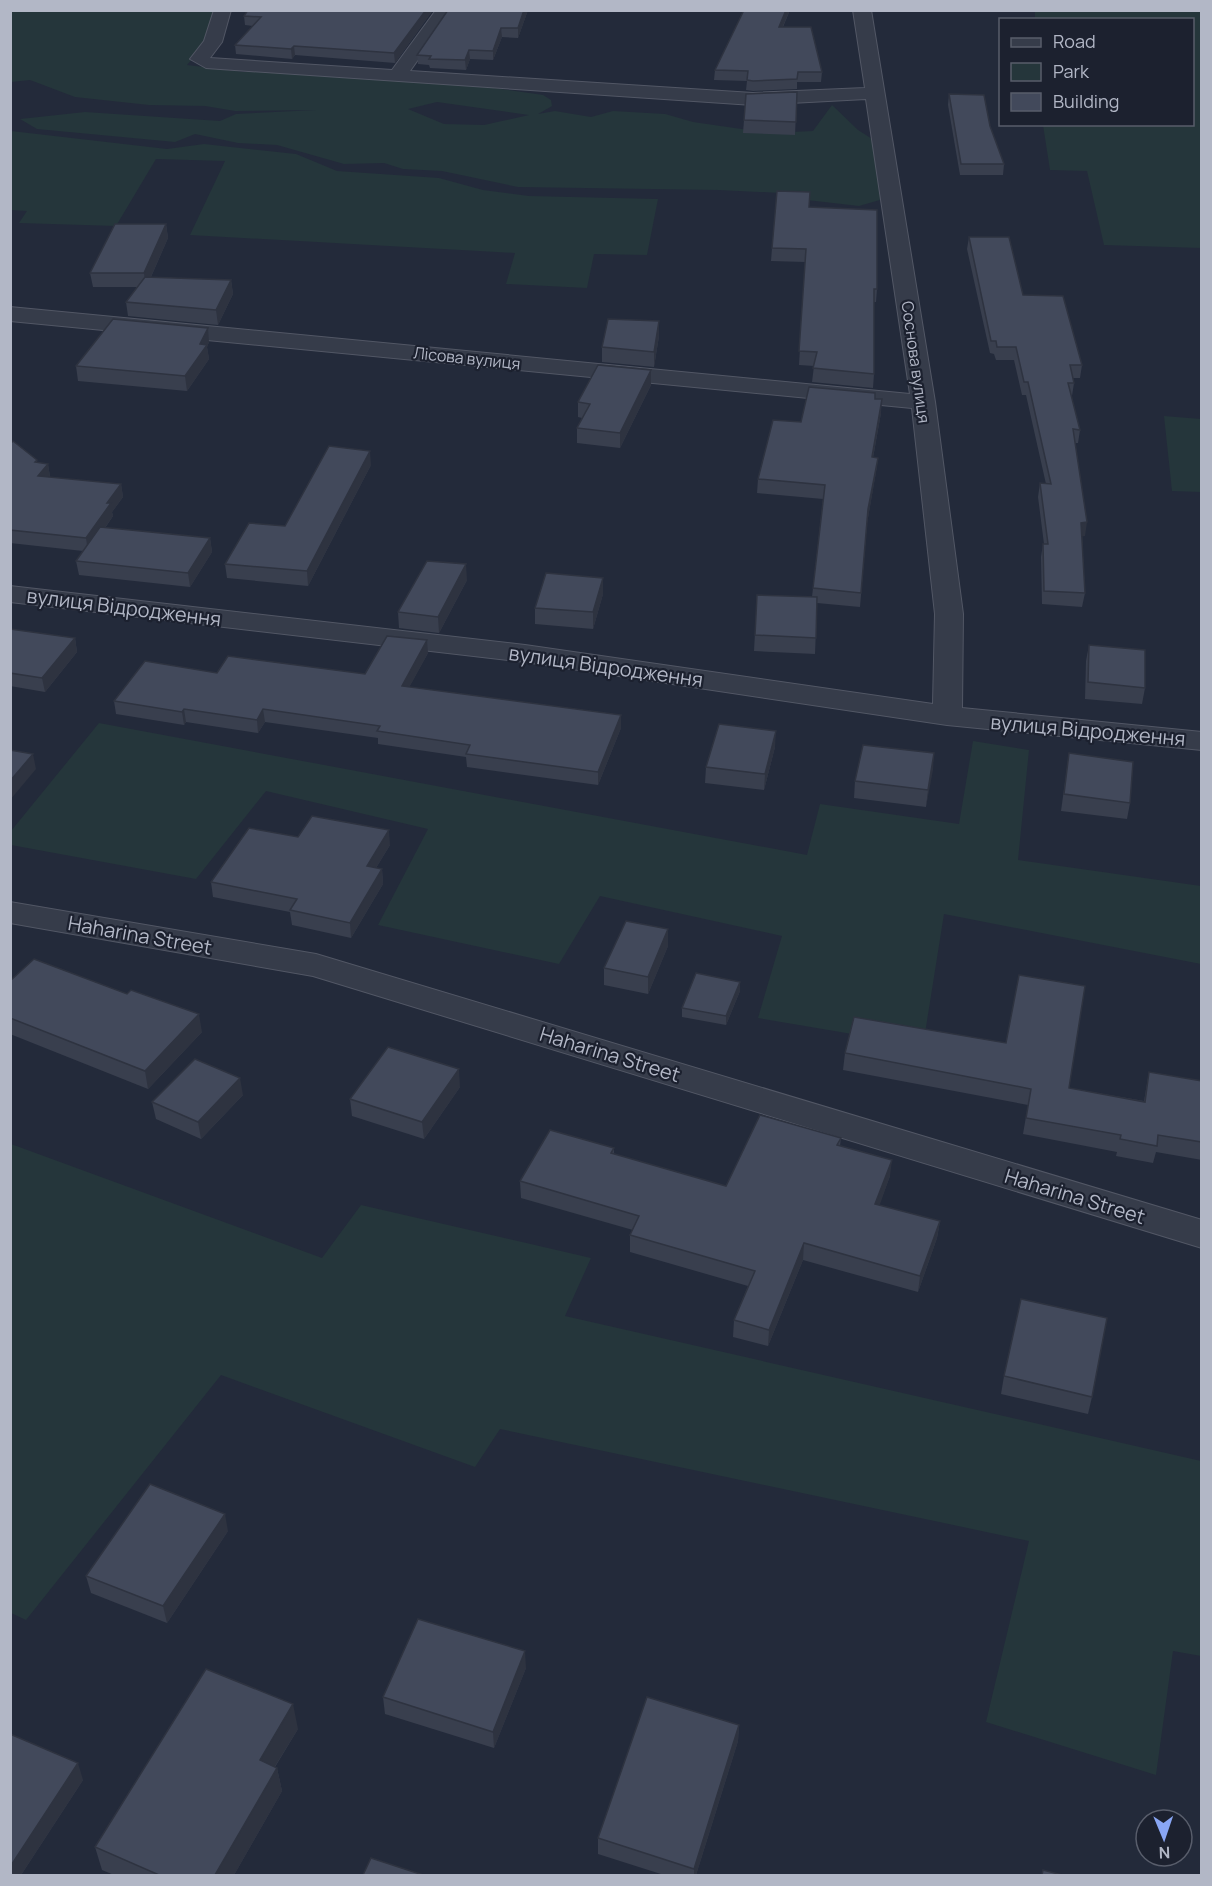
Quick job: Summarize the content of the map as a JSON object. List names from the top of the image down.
{
  "streets": {
    "street": [
      "Лісова вулиця",
      "Соснова вулиця",
      "вулиця Відродження",
      "Haharina Street"
    ]
  },
  "crossings": [
    ["Лісова вулиця", "Соснова вулиця"],
    ["Соснова вулиця", "вулиця Відродження"]
  ],
  "legend": ["Road", "Park", "Building"],
  "north": "bottom"
}
